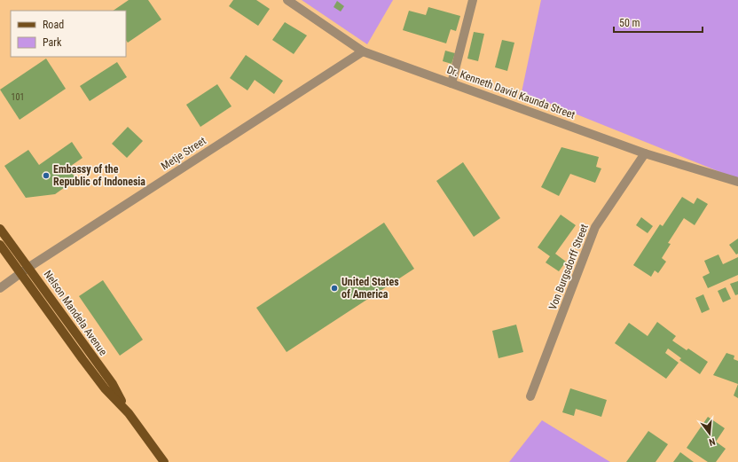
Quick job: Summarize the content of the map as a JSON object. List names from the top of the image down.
{
  "streets": {
    "main road": ["Nelson Mandela Avenue"],
    "street": ["Dr. Kenneth David Kaunda Street", "Metje Street", "Von Burgsdorff Street"]
  },
  "crossings": [
    ["Dr. Kenneth David Kaunda Street", "Metje Street"],
    ["Dr. Kenneth David Kaunda Street", "Von Burgsdorff Street"],
    ["Metje Street", "Nelson Mandela Avenue"]
  ],
  "places": ["Embassy of the Republic of Indonesia", "United States of America"],
  "house_numbers": ["101"],
  "legend": ["Road", "Park"],
  "scale_bar": "50 m",
  "north": "bottom"
}
